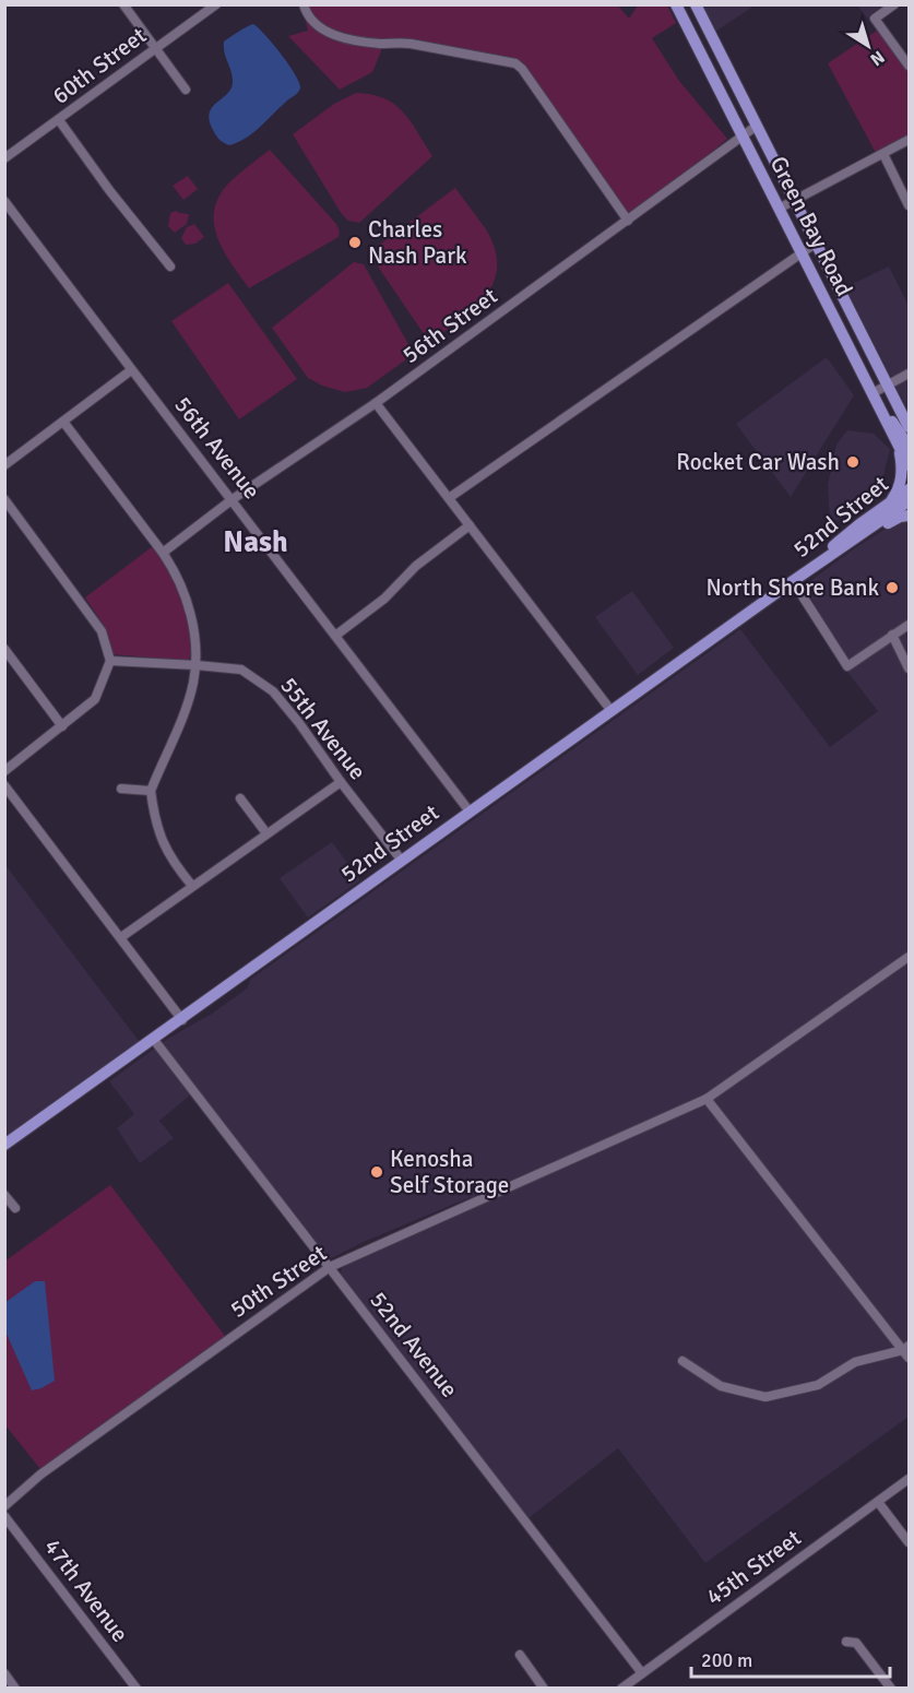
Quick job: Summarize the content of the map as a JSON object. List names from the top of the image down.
{
  "streets": {
    "main road": ["Green Bay Road", "52nd Street"],
    "street": [
      "60th Street",
      "56th Street",
      "56th Avenue",
      "55th Avenue",
      "50th Street",
      "52nd Avenue",
      "45th Street",
      "47th Avenue"
    ]
  },
  "crossings": [
    ["Green Bay Road", "56th Street"],
    ["56th Street", "56th Avenue"],
    ["56th Avenue", "52nd Street"],
    ["52nd Street", "55th Avenue"],
    ["52nd Street", "52nd Avenue"],
    ["50th Street", "52nd Avenue"],
    ["52nd Avenue", "45th Street"]
  ],
  "districts": ["Nash"],
  "places": [
    "Charles Nash Park",
    "Rocket Car Wash",
    "North Shore Bank",
    "Kenosha Self Storage"
  ],
  "scale_bar": "200 m",
  "north": "bottom right"
}
